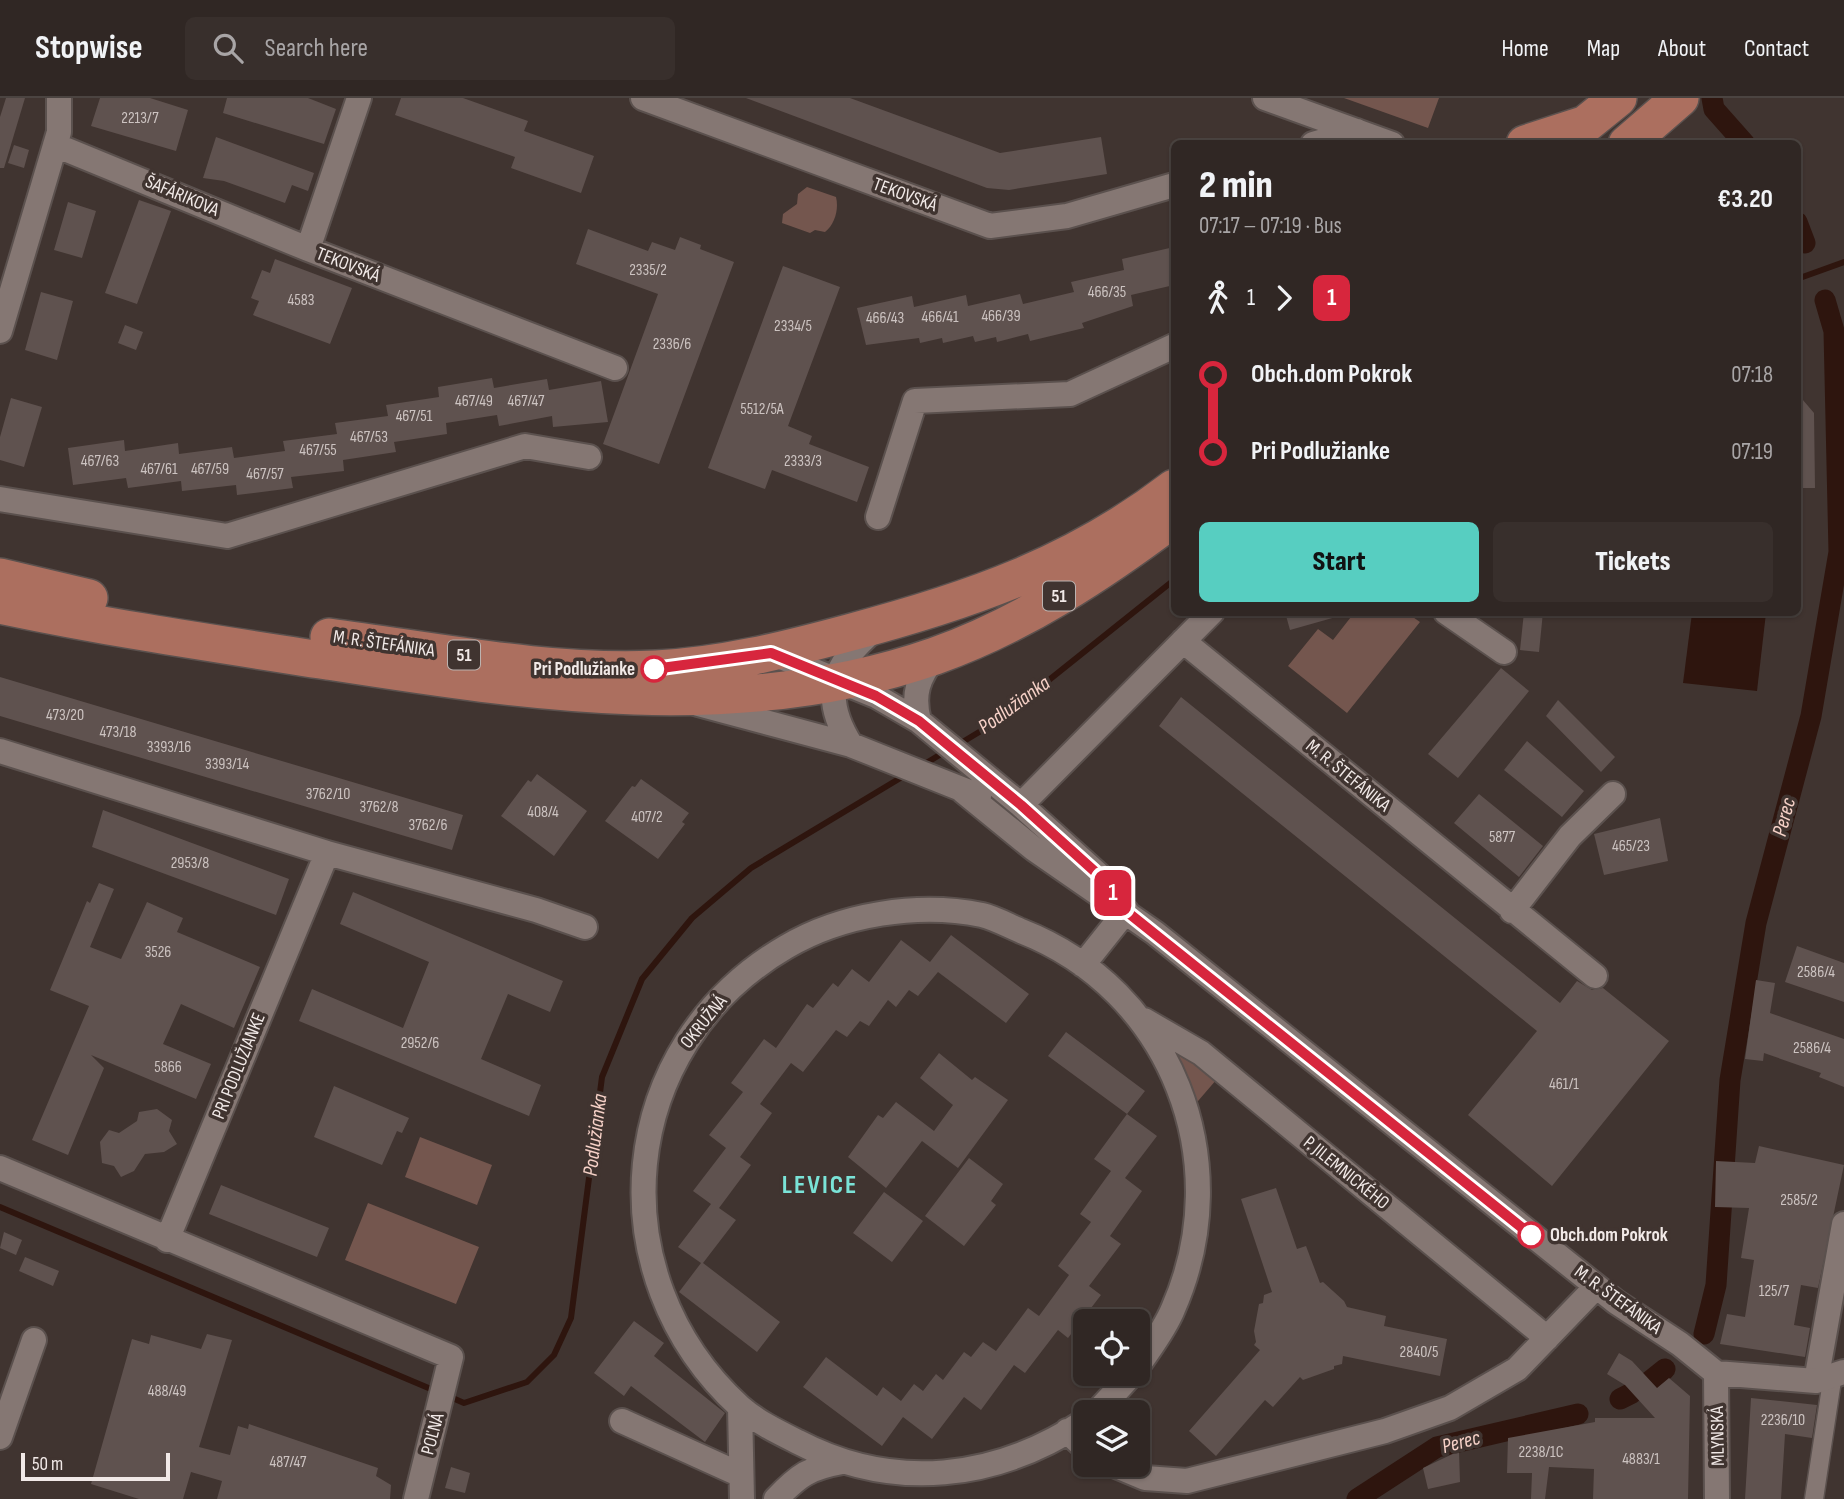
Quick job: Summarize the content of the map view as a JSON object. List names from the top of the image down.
{
  "streets": {
    "main road": ["51", "M. R. ŠTEFÁNIKA"],
    "street": [
      "TEKOVSKÁ",
      "ŠAFÁRIKOVA",
      "OKRUŽNÁ",
      "PRI PODLUŽIANKE",
      "P. JILEMNICKÉHO",
      "POĽNÁ",
      "MLYNSKÁ"
    ]
  },
  "crossings": [
    ["TEKOVSKÁ", "ŠAFÁRIKOVA"],
    ["M. R. ŠTEFÁNIKA", "MLYNSKÁ"],
    ["OKRUŽNÁ", "P. JILEMNICKÉHO"],
    ["PRI PODLUŽIANKE", "POĽNÁ"]
  ],
  "districts": ["LEVICE"],
  "water": ["Podlužianka", "Perec"],
  "places": ["Pri Podlužianke", "Obch.dom Pokrok"],
  "lines": ["bus line 1"],
  "house_numbers": [
    "2213/7",
    "2335/2",
    "466/35",
    "4583",
    "466/39",
    "466/41",
    "466/43",
    "2334/5",
    "2336/6",
    "467/49",
    "467/47",
    "5512/5A",
    "467/51",
    "467/53",
    "467/55",
    "467/63",
    "2333/3",
    "467/61",
    "467/59",
    "467/57",
    "473/20",
    "473/18",
    "3393/16",
    "3393/14",
    "3762/10",
    "3762/8",
    "408/4",
    "407/2",
    "3762/6",
    "5877",
    "465/23",
    "2953/8",
    "3526",
    "2586/4",
    "2952/6",
    "2586/4",
    "5866",
    "461/1",
    "2585/2",
    "125/7",
    "2840/5",
    "488/49",
    "2236/10",
    "2238/1C",
    "4883/1",
    "487/47"
  ],
  "scale_bar": "50 m",
  "page": {
    "header": "Stopwise",
    "search": "Search here",
    "nav": [
      "Home",
      "Map",
      "About",
      "Contact"
    ],
    "on_map": "1",
    "heading": ["2 min", "07:17 – 07:19 · Bus", "€3.20"],
    "legs": ["1", "1"],
    "list": [
      {
        "name": "Obch.dom Pokrok",
        "value": "07:18"
      },
      {
        "name": "Pri Podlužianke",
        "value": "07:19"
      }
    ],
    "buttons": ["Start", "Tickets"],
    "scale": "50 m"
  }
}
